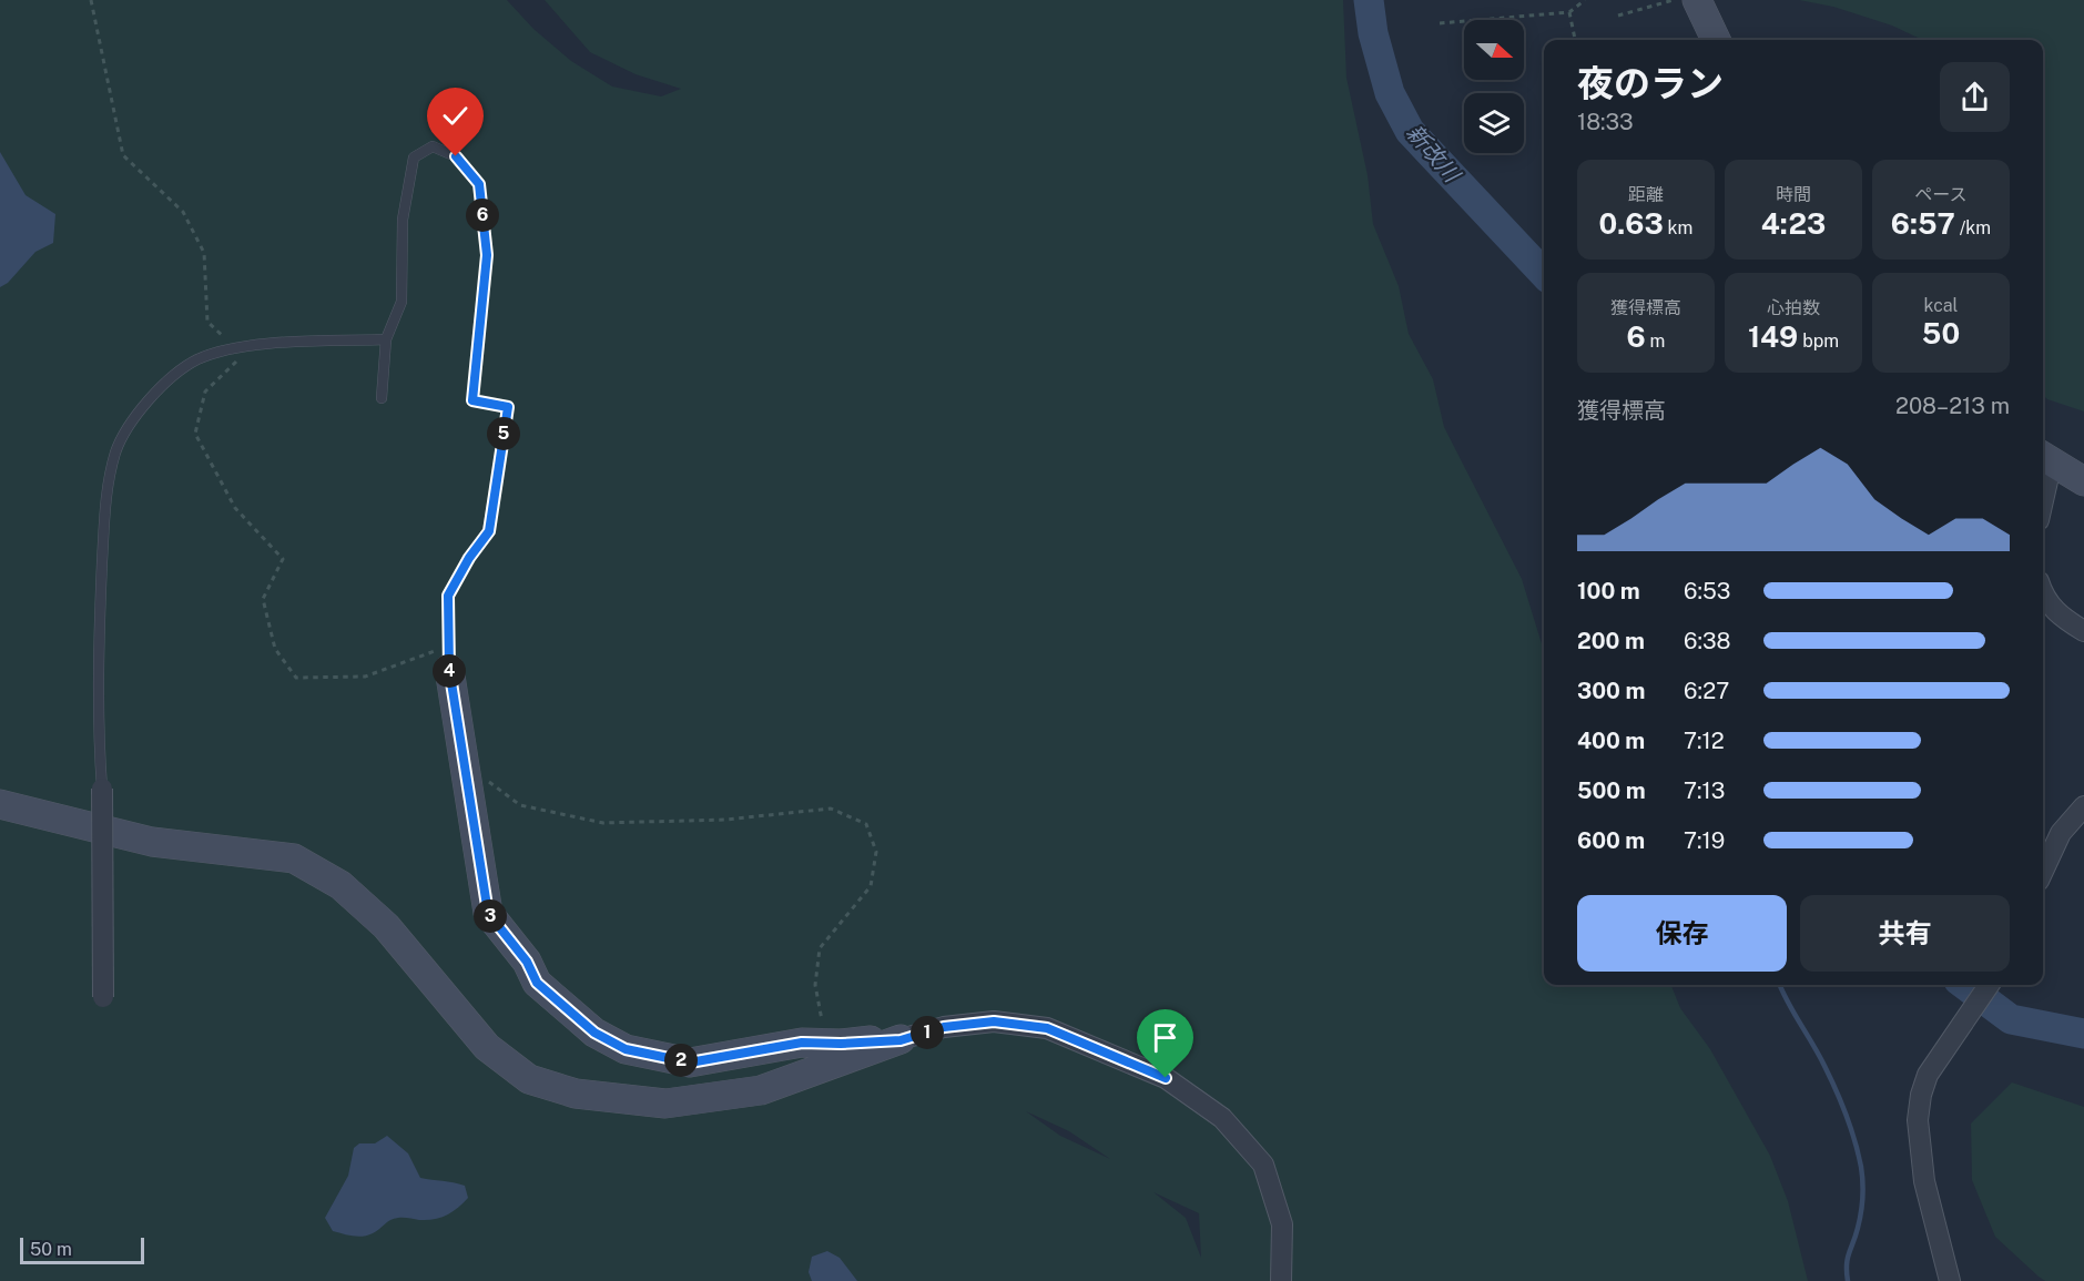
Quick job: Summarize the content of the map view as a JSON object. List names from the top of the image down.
{
  "water": ["新改川"],
  "scale_bar": "50 m",
  "north": "right",
  "page": {
    "heading": ["夜のラン", "18:33"],
    "stats": [
      ["距離", "0.63 km"],
      ["時間", "4:23"],
      ["ペース", "6:57 /km"],
      ["獲得標高", "6 m"],
      ["心拍数", "149 bpm"],
      ["kcal", "50"]
    ],
    "pins": [
      "6",
      "5",
      "4",
      "3",
      "1",
      "2"
    ],
    "chart": ["獲得標高", "208–213 m"],
    "list": [
      {
        "name": "100 m",
        "note": "6:53"
      },
      {
        "name": "200 m",
        "note": "6:38"
      },
      {
        "name": "300 m",
        "note": "6:27"
      },
      {
        "name": "400 m",
        "note": "7:12"
      },
      {
        "name": "500 m",
        "note": "7:13"
      },
      {
        "name": "600 m",
        "note": "7:19"
      }
    ],
    "buttons": ["保存", "共有"],
    "scale": "50 m"
  }
}
